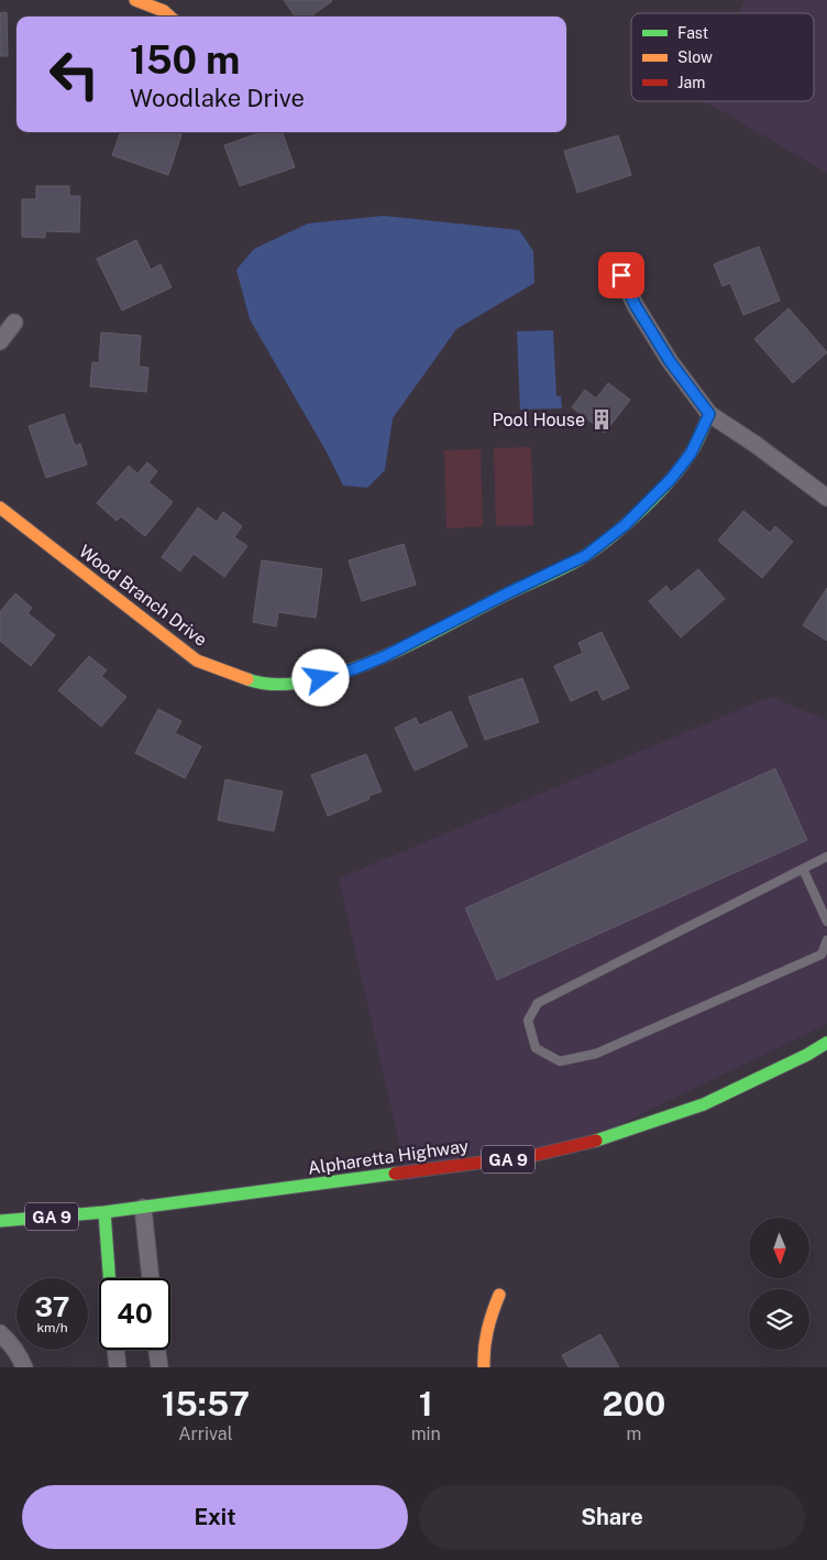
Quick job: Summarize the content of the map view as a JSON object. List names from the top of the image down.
{
  "streets": {
    "street": ["Wood Branch Drive", "Alpharetta Highway", "GA 9"]
  },
  "places": {
    "building": ["Pool House"]
  },
  "legend": ["Fast", "Slow", "Jam"],
  "north": "bottom",
  "page": {
    "turn": ["150 m", "Woodlake Drive"],
    "speed": "37 km/h",
    "limit": "40",
    "eta": [
      "15:57",
      "Arrival",
      "1",
      "min",
      "200",
      "m"
    ],
    "buttons": ["Exit", "Share"]
  }
}
